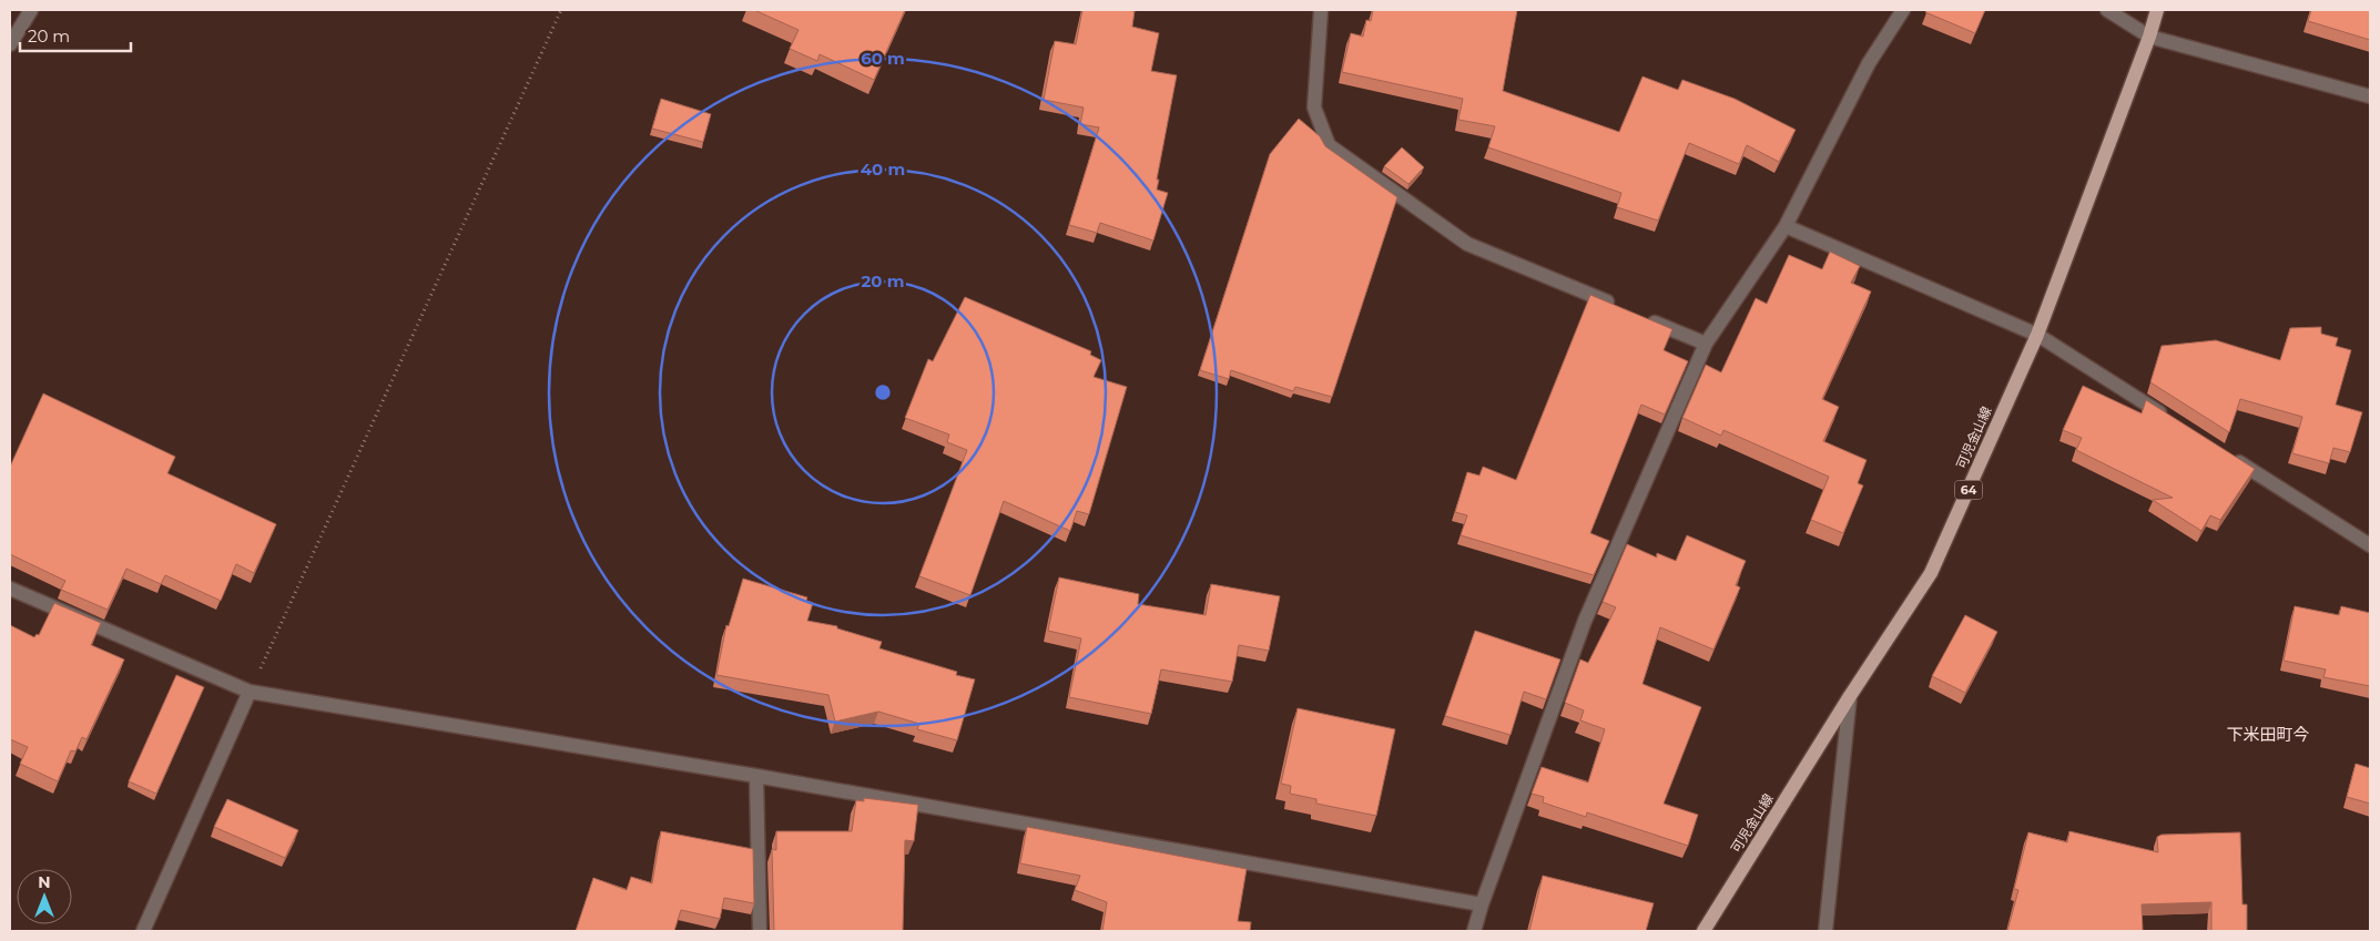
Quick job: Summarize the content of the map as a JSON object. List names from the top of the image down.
{
  "streets": {
    "main road": ["可児金山線", "64"]
  },
  "districts": ["下米田町今"],
  "scale_bar": "20 m",
  "north": "top",
  "rings": ["60 m", "40 m", "20 m"]
}
